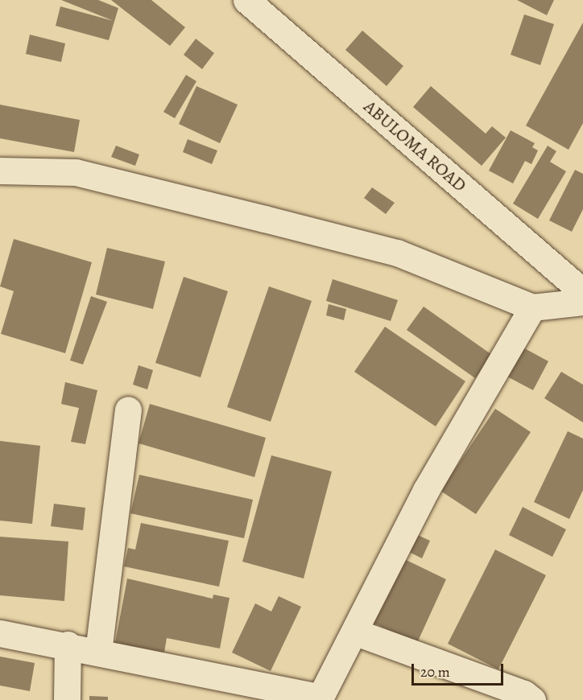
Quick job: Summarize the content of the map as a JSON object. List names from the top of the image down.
{
  "streets": {
    "street": ["ABULOMA ROAD"]
  },
  "scale_bar": "20 m"
}
